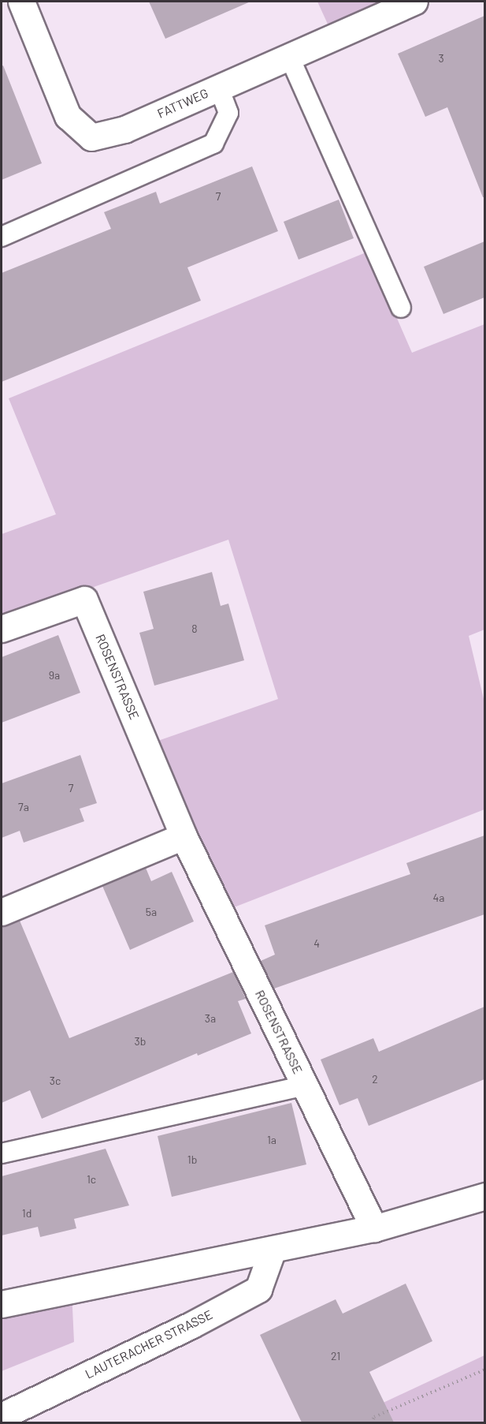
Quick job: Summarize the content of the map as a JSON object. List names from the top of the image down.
{
  "streets": {
    "street": ["FATTWEG", "ROSENSTRASSE", "LAUTERACHER STRASSE"]
  },
  "house_numbers": [
    "3",
    "7",
    "8",
    "9a",
    "7",
    "7a",
    "4a",
    "5a",
    "4",
    "3a",
    "3b",
    "2",
    "3c",
    "1a",
    "1b",
    "1c",
    "1d",
    "21"
  ]
}
